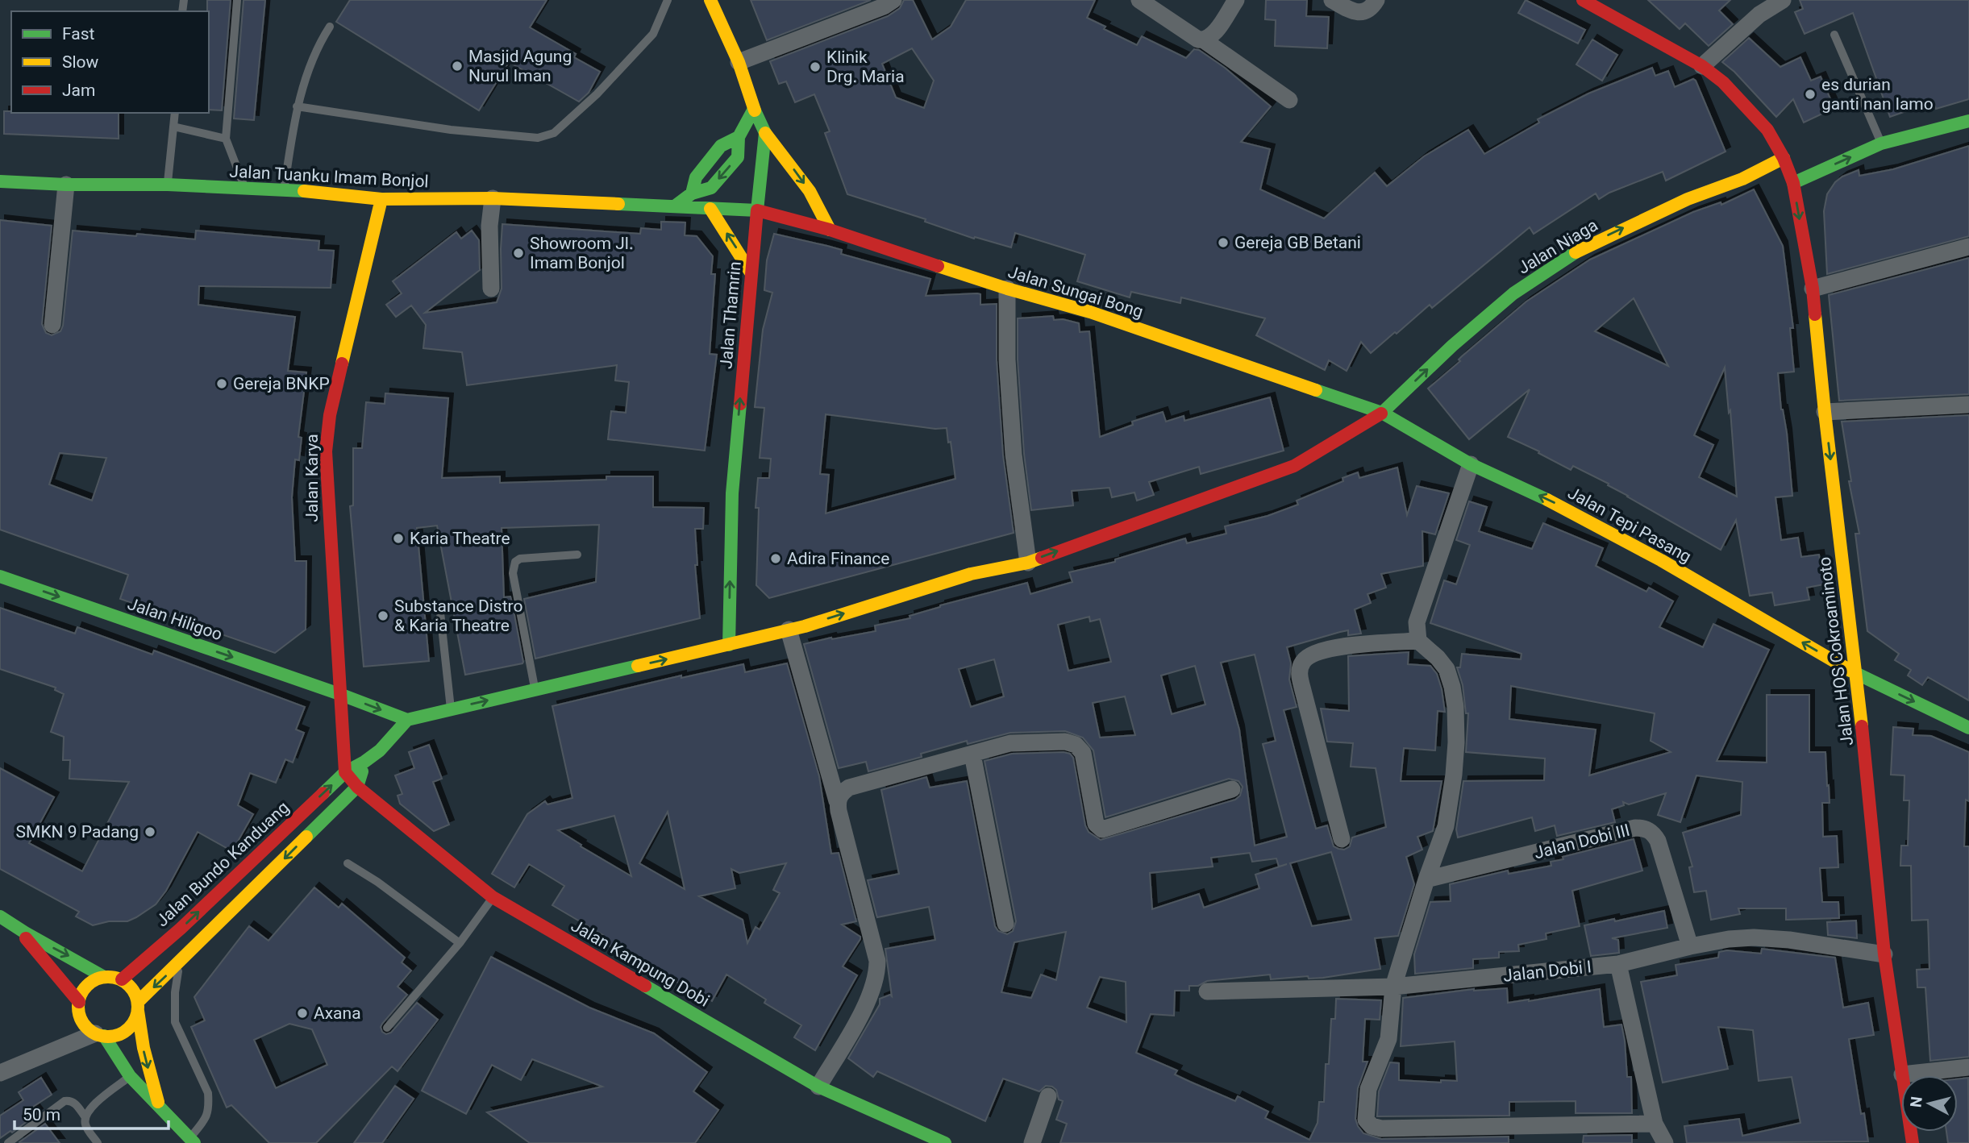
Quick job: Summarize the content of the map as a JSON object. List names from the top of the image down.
{
  "streets": {
    "main road": [
      "Jalan Tuanku Imam Bonjol",
      "Jalan Niaga",
      "Jalan Sungai Bong",
      "Jalan Thamrin",
      "Jalan Karya",
      "Jalan Tepi Pasang",
      "Jalan Hiligoo",
      "Jalan HOS Cokroaminoto",
      "Jalan Bundo Kanduang",
      "Jalan Kampung Dobi"
    ],
    "street": ["Jalan Dobi III", "Jalan Dobi I"]
  },
  "crossings": [
    ["Jalan Tuanku Imam Bonjol", "Jalan Sungai Bong"],
    ["Jalan Tuanku Imam Bonjol", "Jalan Thamrin"],
    ["Jalan Tuanku Imam Bonjol", "Jalan Karya"],
    ["Jalan Niaga", "Jalan Sungai Bong"],
    ["Jalan Niaga", "Jalan Thamrin"],
    ["Jalan Niaga", "Jalan Tepi Pasang"],
    ["Jalan Niaga", "Jalan Hiligoo"],
    ["Jalan Niaga", "Jalan HOS Cokroaminoto"],
    ["Jalan Sungai Bong", "Jalan Thamrin"],
    ["Jalan Sungai Bong", "Jalan Tepi Pasang"],
    ["Jalan Karya", "Jalan Hiligoo"],
    ["Jalan Karya", "Jalan Bundo Kanduang"],
    ["Jalan Karya", "Jalan Kampung Dobi"],
    ["Jalan Tepi Pasang", "Jalan HOS Cokroaminoto"],
    ["Jalan HOS Cokroaminoto", "Jalan Dobi I"],
    ["Jalan Dobi III", "Jalan Dobi I"],
    ["Jalan Bundo Kanduang", "Jalan Kampung Dobi"]
  ],
  "one_way": ["Jalan Niaga", "Jalan Thamrin", "Jalan Hiligoo"],
  "places": [
    "Masjid Agung Nurul Iman",
    "Klinik Drg. Maria",
    "es durian ganti nan lamo",
    "Gereja GB Betani",
    "Showroom Jl. Imam Bonjol",
    "Gereja BNKP",
    "Karia Theatre",
    "Adira Finance",
    "Substance Distro & Karia Theatre",
    "SMKN 9 Padang",
    "Axana"
  ],
  "legend": ["Fast", "Slow", "Jam"],
  "scale_bar": "50 m",
  "north": "left"
}
